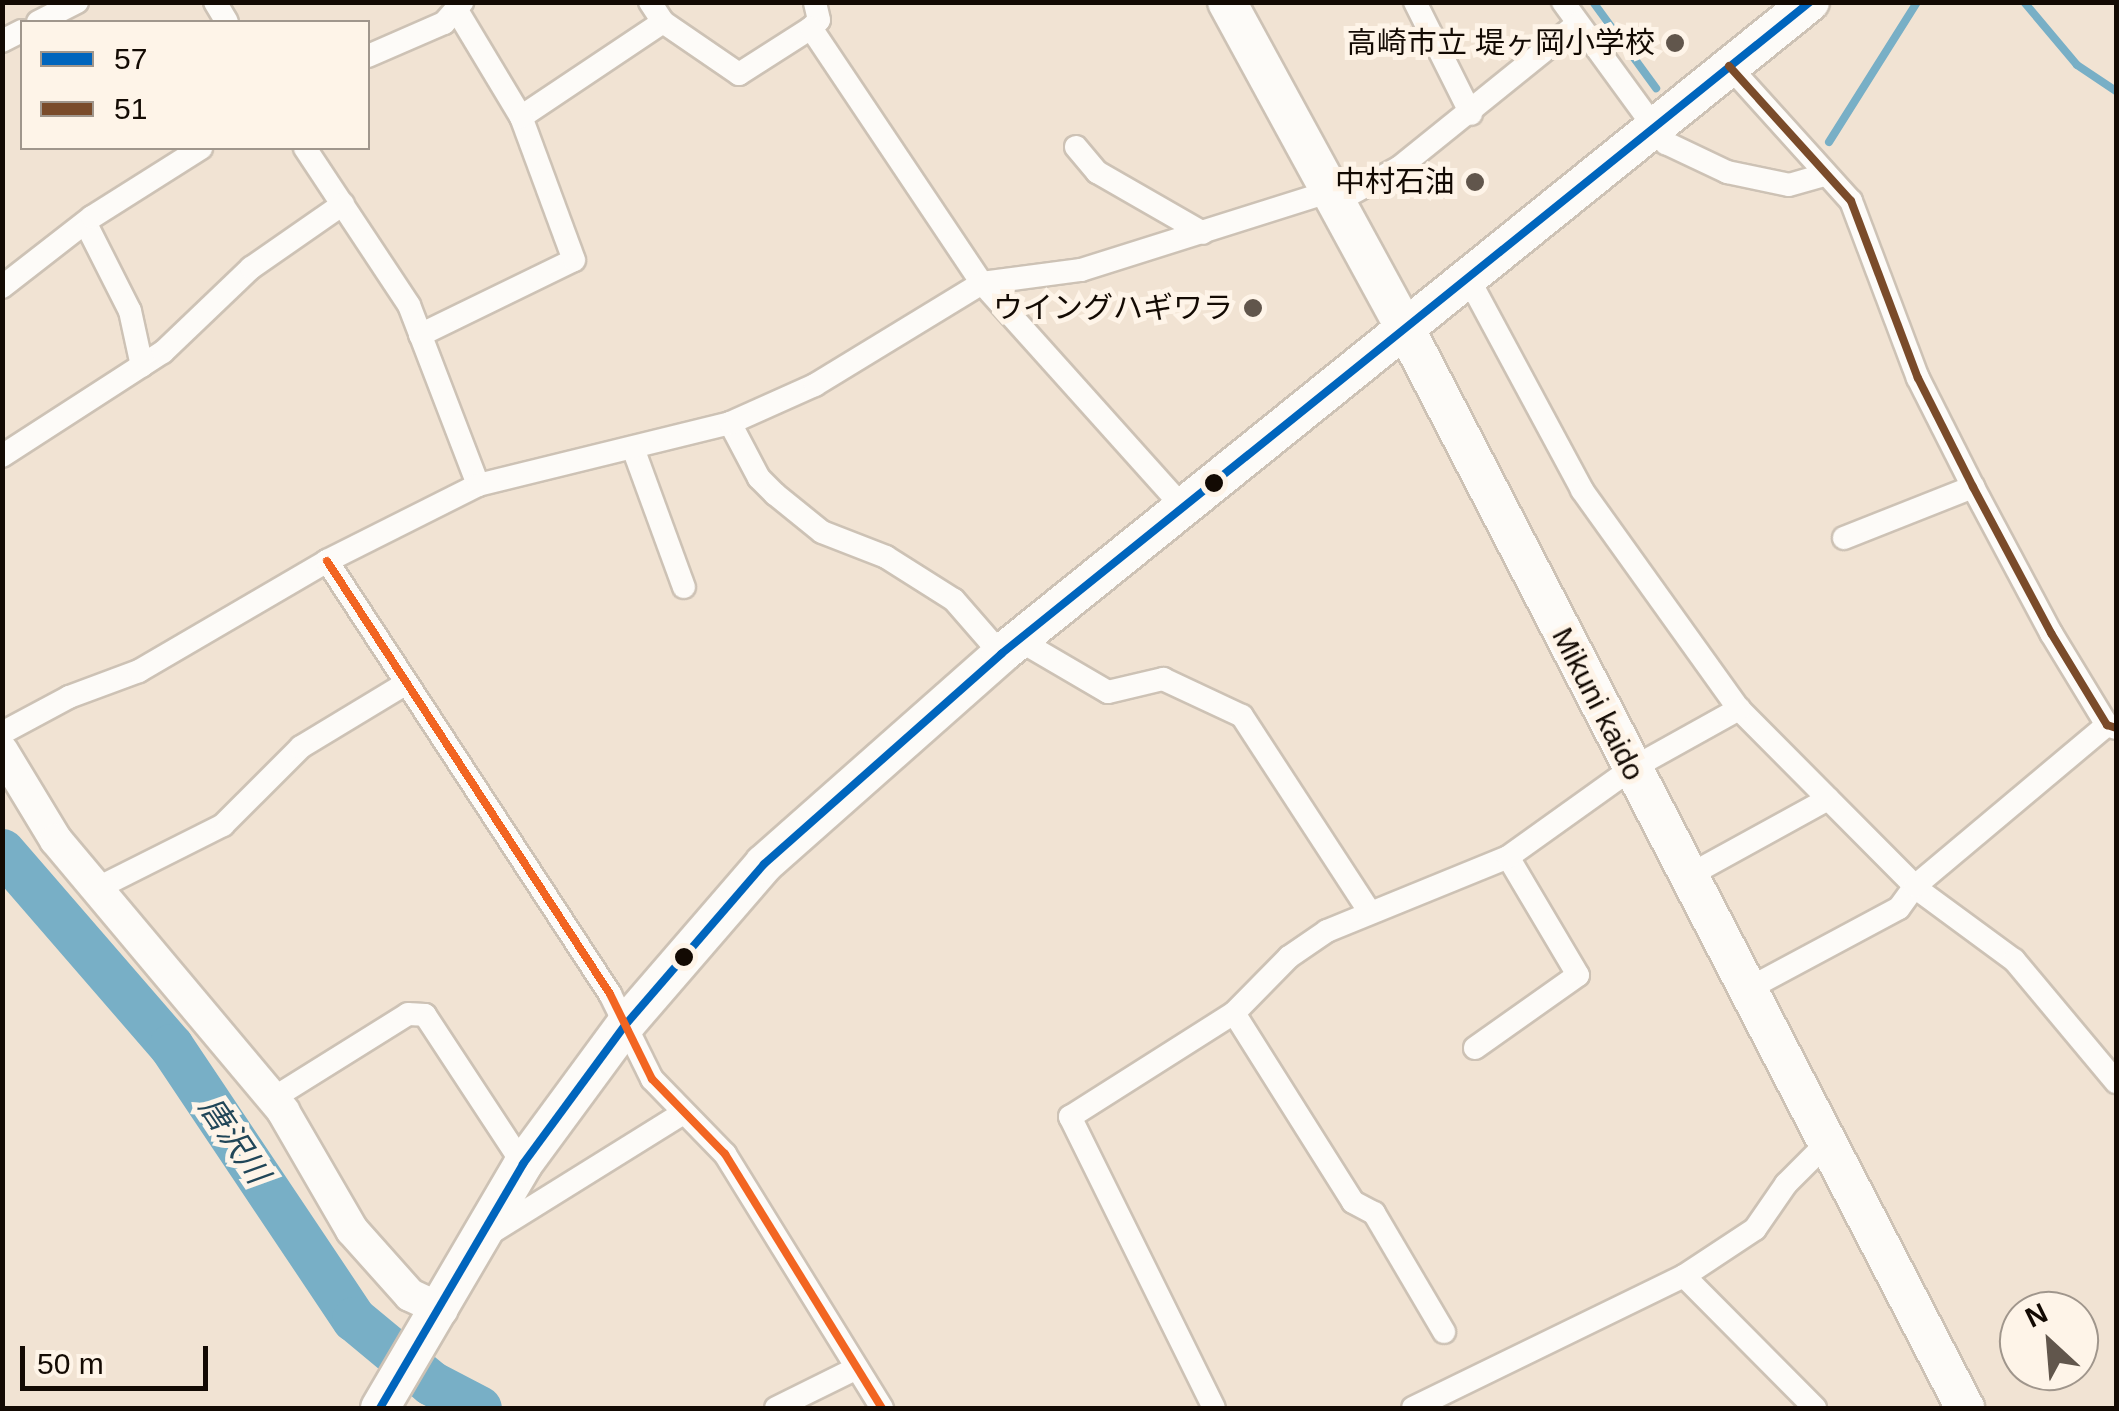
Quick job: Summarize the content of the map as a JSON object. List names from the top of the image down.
{
  "streets": {
    "main road": ["Mikuni kaido"]
  },
  "water": ["唐沢川"],
  "places": ["高崎市立 堤ヶ岡小学校", "中村石油", "ウイングハギワラ"],
  "lines": ["transit line 57", "transit line 51"],
  "legend": ["57", "51"],
  "scale_bar": "50 m",
  "north": "top left"
}
